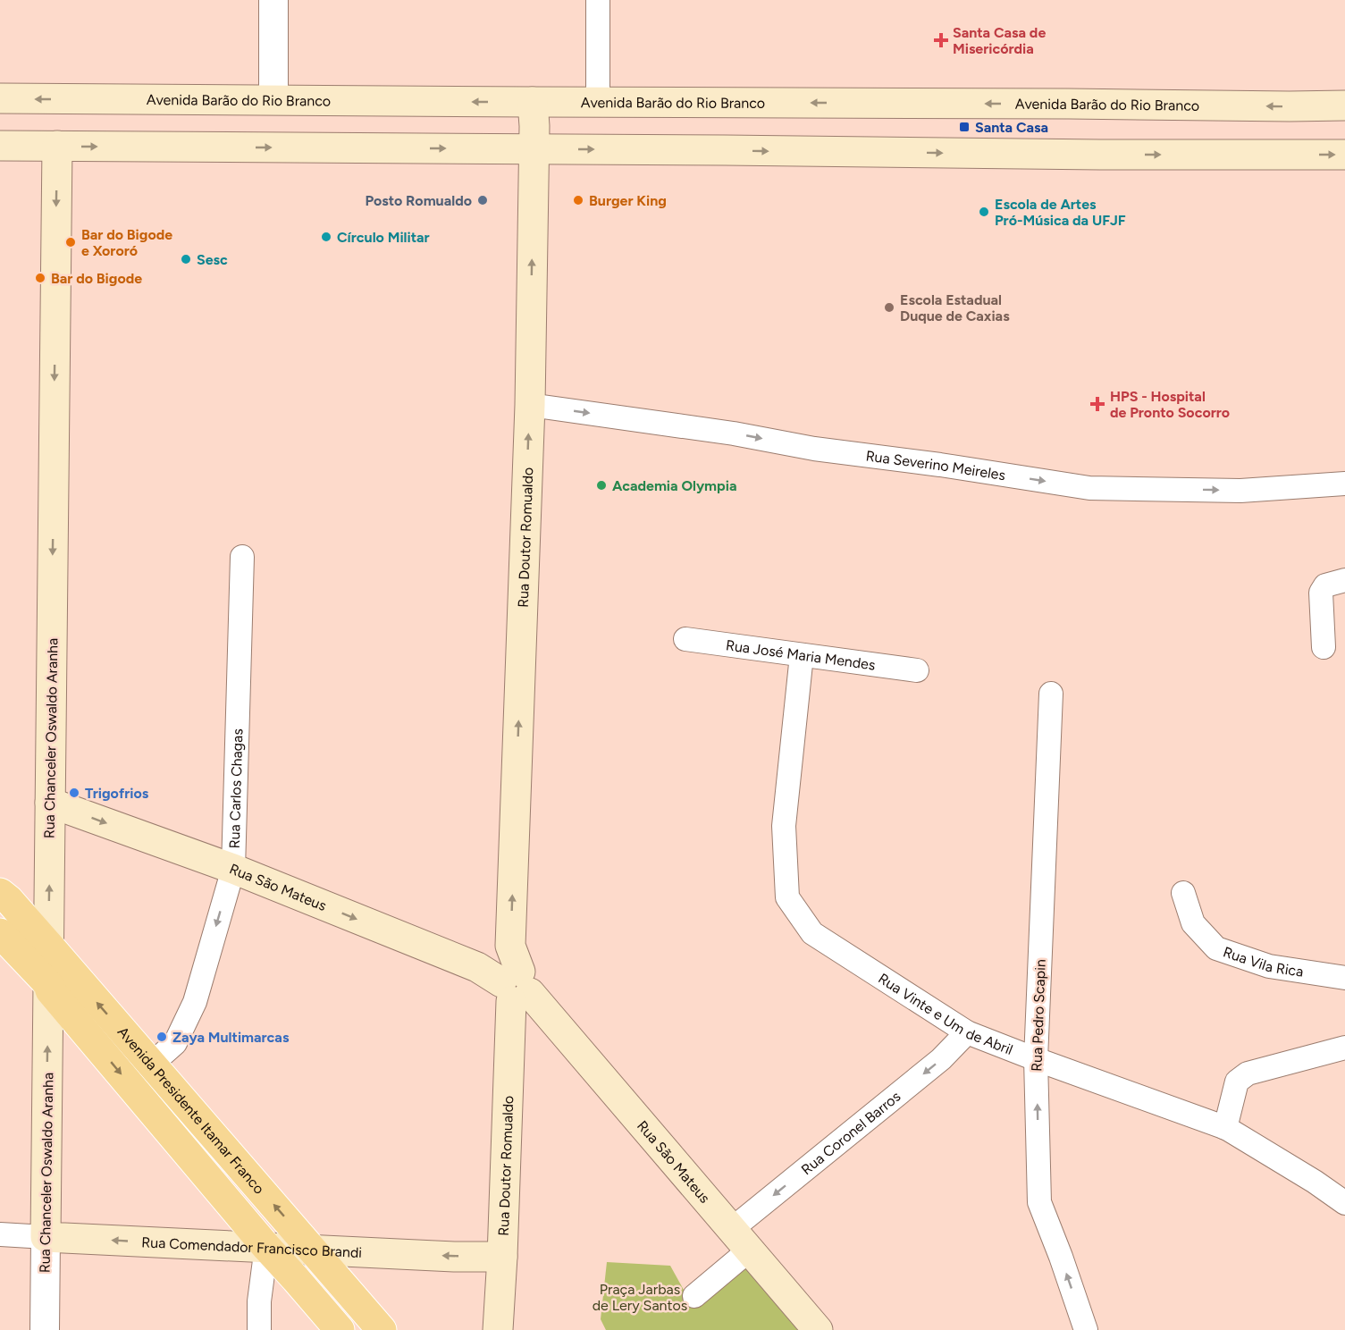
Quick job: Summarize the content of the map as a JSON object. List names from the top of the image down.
{
  "streets": {
    "main road": [
      "Avenida Barão do Rio Branco",
      "Rua Doutor Romualdo",
      "Rua Chanceler Oswaldo Aranha",
      "Rua São Mateus",
      "Avenida Presidente Itamar Franco",
      "Rua Comendador Francisco Brandi"
    ],
    "street": [
      "Rua Severino Meireles",
      "Rua José Maria Mendes",
      "Rua Carlos Chagas",
      "Rua Vila Rica",
      "Rua Vinte e Um de Abril",
      "Rua Pedro Scapin",
      "Rua Coronel Barros"
    ]
  },
  "crossings": [
    ["Avenida Barão do Rio Branco", "Rua Doutor Romualdo"],
    ["Rua Severino Meireles", "Rua Doutor Romualdo"],
    ["Rua Doutor Romualdo", "Rua São Mateus"],
    ["Rua Doutor Romualdo", "Rua Comendador Francisco Brandi"],
    ["Rua José Maria Mendes", "Rua Vinte e Um de Abril"],
    ["Rua Chanceler Oswaldo Aranha", "Rua São Mateus"],
    ["Rua Chanceler Oswaldo Aranha", "Avenida Presidente Itamar Franco"],
    ["Rua Chanceler Oswaldo Aranha", "Rua Comendador Francisco Brandi"],
    ["Rua Carlos Chagas", "Rua São Mateus"],
    ["Rua Carlos Chagas", "Avenida Presidente Itamar Franco"],
    ["Rua São Mateus", "Rua Coronel Barros"],
    ["Rua Vinte e Um de Abril", "Rua Pedro Scapin"],
    ["Rua Vinte e Um de Abril", "Rua Coronel Barros"],
    ["Avenida Presidente Itamar Franco", "Rua Comendador Francisco Brandi"]
  ],
  "one_way": [
    "Rua Severino Meireles",
    "Rua Doutor Romualdo",
    "Rua Carlos Chagas",
    "Rua São Mateus",
    "Rua Pedro Scapin",
    "Rua Coronel Barros",
    "Rua Comendador Francisco Brandi"
  ],
  "parks": ["Praça Jarbas de Lery Santos"],
  "places": {
    "health": ["Santa Casa de Misericórdia", "HPS - Hospital de Pronto Socorro"],
    "transit": ["Santa Casa"],
    "other": [
      "Posto Romualdo",
      "Burger King",
      "Escola de Artes Pró-Música da UFJF",
      "Círculo Militar",
      "Bar do Bigode e Xororó",
      "Sesc",
      "Bar do Bigode",
      "Escola Estadual Duque de Caxias",
      "Academia Olympia",
      "Trigofrios",
      "Zaya Multimarcas"
    ]
  }
}
